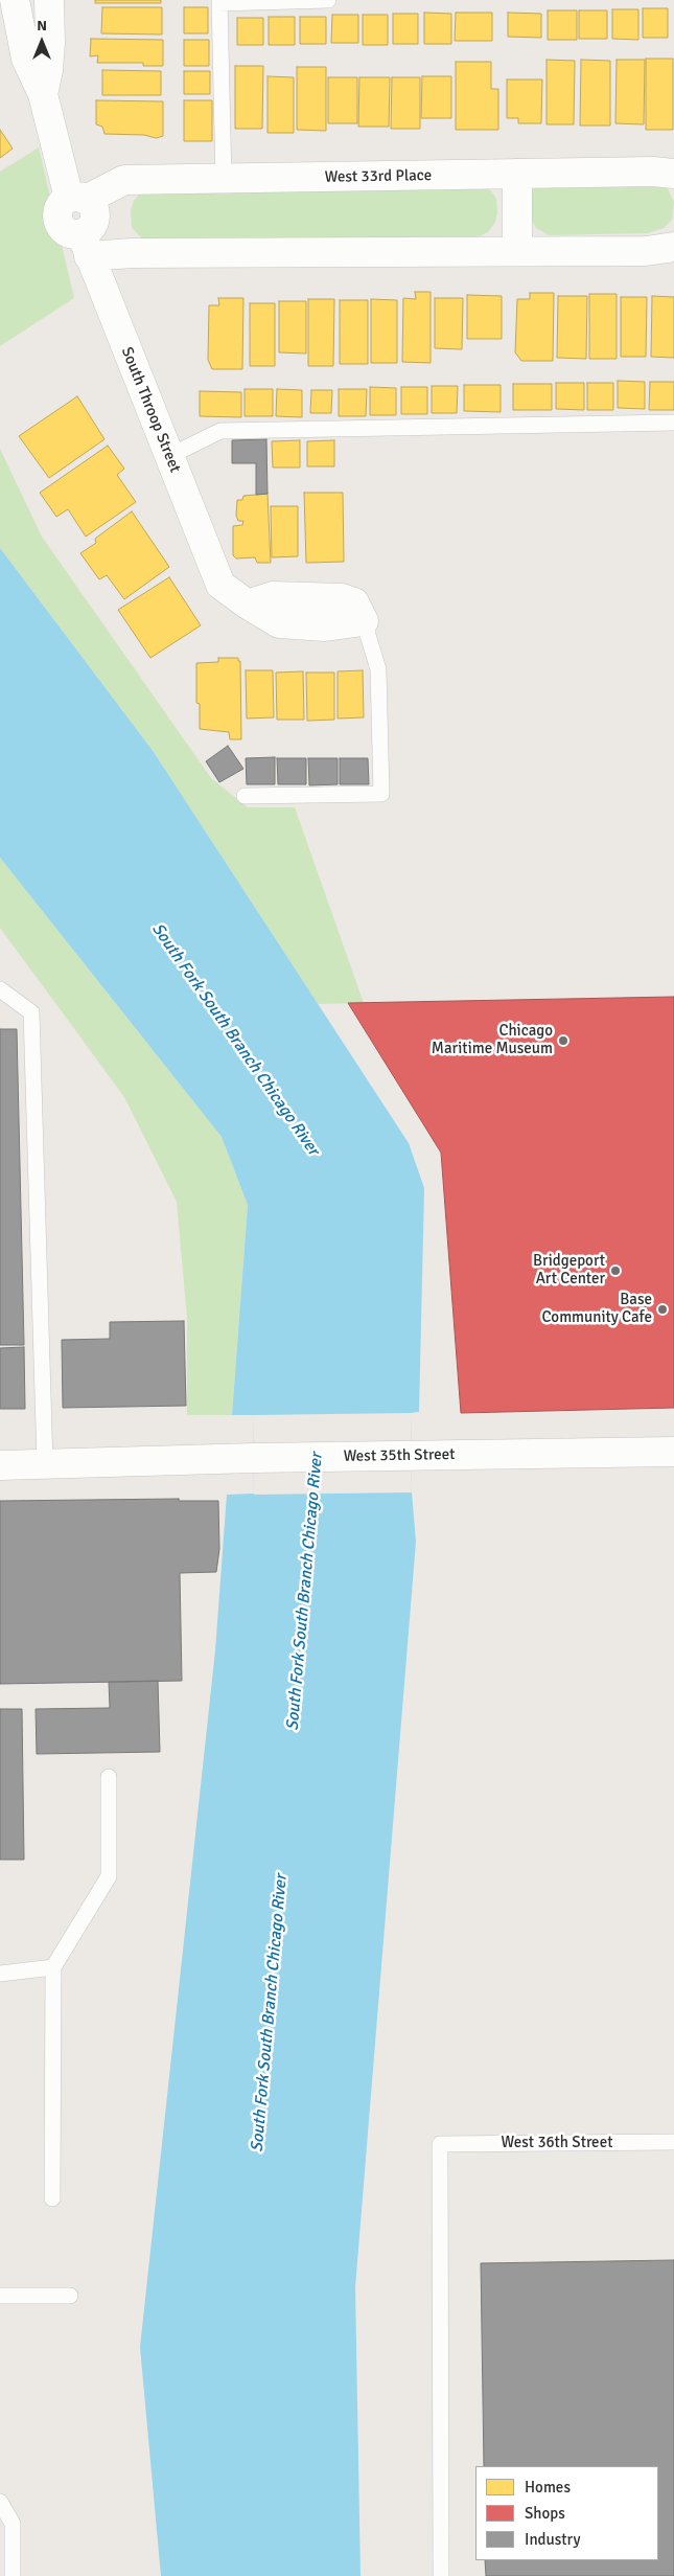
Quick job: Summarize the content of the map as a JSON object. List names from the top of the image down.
{
  "streets": {
    "street": ["West 33rd Place", "South Throop Street", "West 35th Street"],
    "lane": ["West 36th Street"]
  },
  "water": ["South Fork South Branch Chicago River"],
  "places": ["Chicago Maritime Museum", "Bridgeport Art Center", "Base Community Cafe"],
  "legend": ["Homes", "Shops", "Industry"],
  "north": "top"
}
